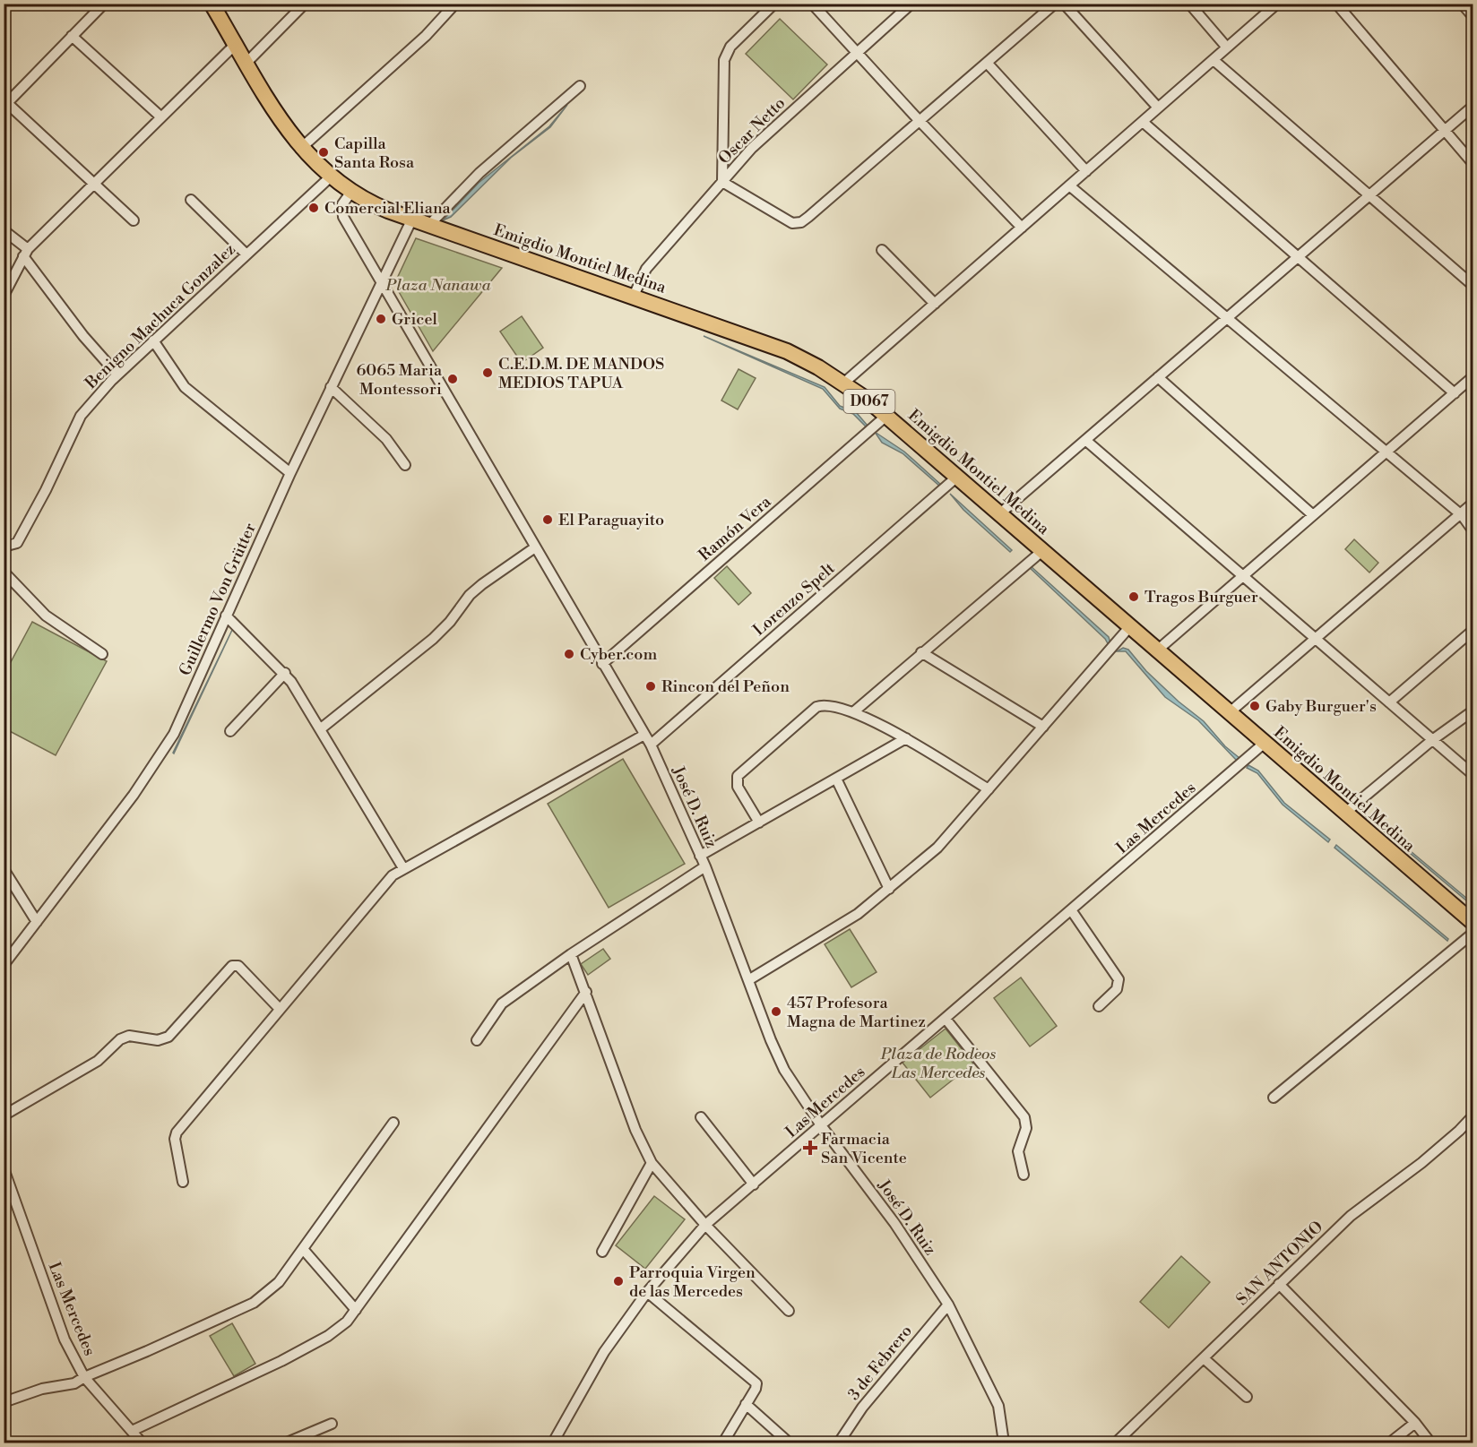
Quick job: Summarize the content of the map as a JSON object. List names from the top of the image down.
{
  "streets": {
    "main road": ["Emigdio Montiel Medina", "D067"],
    "street": [
      "Oscar Netto",
      "Benigno Machuca Gonzalez",
      "Ramón Vera",
      "Guillermo Von Grütter",
      "Lorenzo Spelt",
      "José D. Ruiz",
      "Las Mercedes",
      "SAN ANTONIO",
      "3 de Febrero"
    ]
  },
  "crossings": [
    ["Oscar Netto", "Emigdio Montiel Medina"],
    ["Emigdio Montiel Medina", "Benigno Machuca Gonzalez"],
    ["Emigdio Montiel Medina", "Ramón Vera"],
    ["Emigdio Montiel Medina", "Guillermo Von Grütter"],
    ["Emigdio Montiel Medina", "Lorenzo Spelt"],
    ["Emigdio Montiel Medina", "José D. Ruiz"],
    ["Emigdio Montiel Medina", "Las Mercedes"],
    ["Ramón Vera", "José D. Ruiz"],
    ["Guillermo Von Grütter", "José D. Ruiz"],
    ["Lorenzo Spelt", "José D. Ruiz"],
    ["José D. Ruiz", "Las Mercedes"],
    ["José D. Ruiz", "3 de Febrero"]
  ],
  "parks": ["Plaza Nanawa", "Plaza de Rodeos Las Mercedes"],
  "places": {
    "other": [
      "Capilla Santa Rosa",
      "Comercial Eliana",
      "Gricel",
      "C.E.D.M. DE MANDOS MEDIOS TAPUA",
      "6065 Maria Montessori",
      "El Paraguayito",
      "Tragos Burguer",
      "Cyber.com",
      "Rincon del Peñon",
      "Gaby Burguer's",
      "457 Profesora Magna de Martinez",
      "Parroquia Virgen de las Mercedes"
    ],
    "health": ["Farmacia San Vicente"]
  }
}
